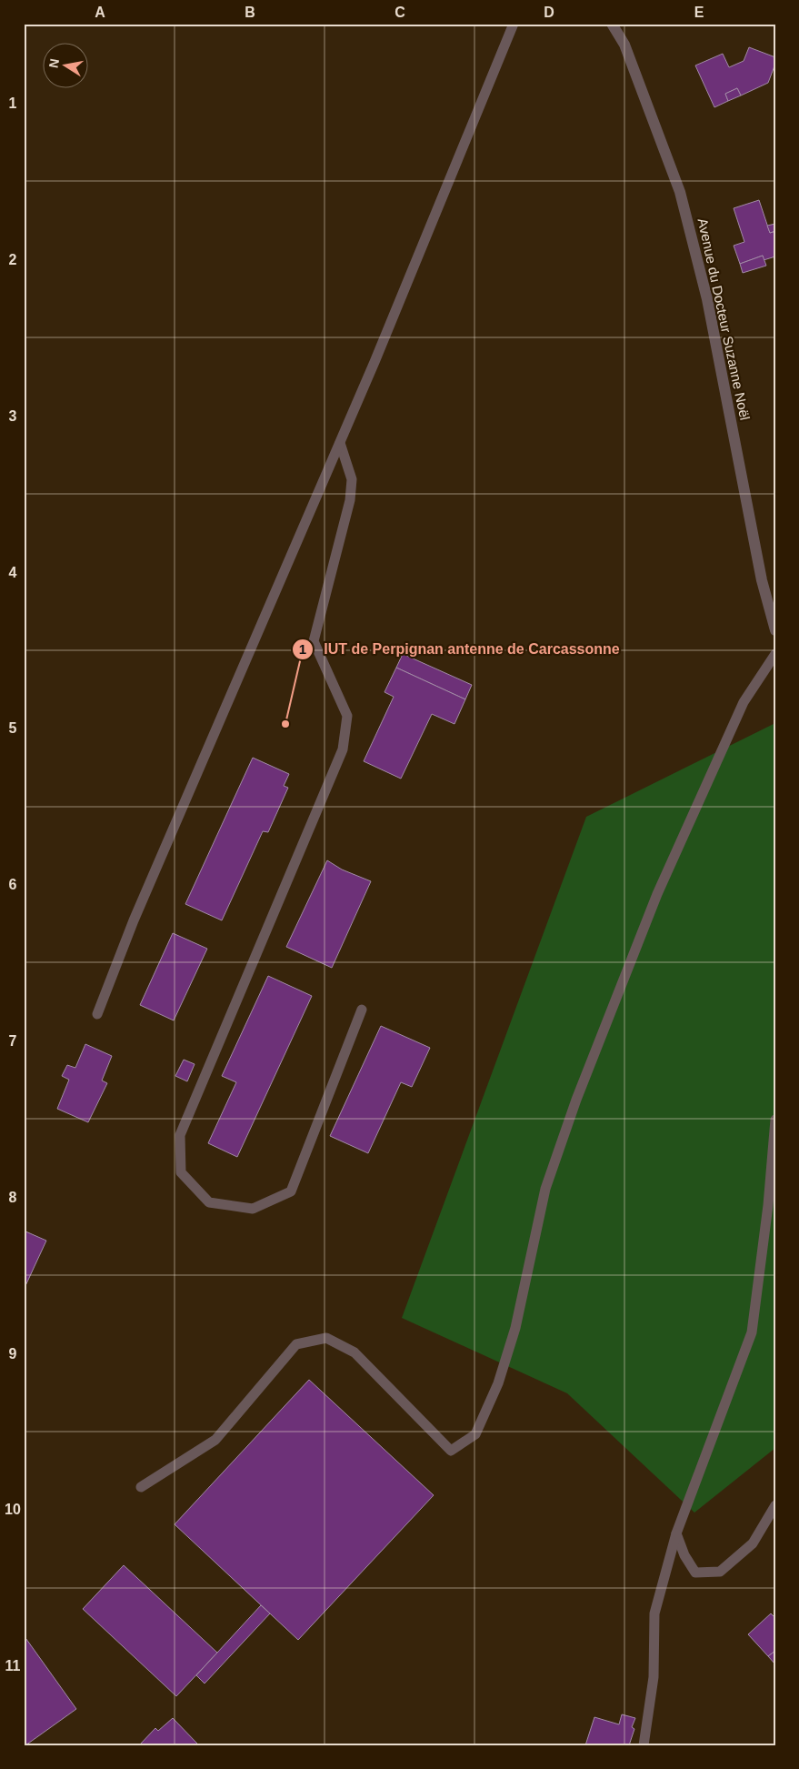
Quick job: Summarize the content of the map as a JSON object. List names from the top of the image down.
{
  "streets": {
    "street": ["Avenue du Docteur Suzanne Noël"]
  },
  "places": ["IUT de Perpignan antenne de Carcassonne"],
  "north": "left",
  "grid": {
    "columns": [
      "A",
      "B",
      "C",
      "D",
      "E"
    ],
    "rows": [
      "1",
      "2",
      "3",
      "4",
      "5",
      "6",
      "7",
      "8",
      "9",
      "10",
      "11"
    ]
  }
}
